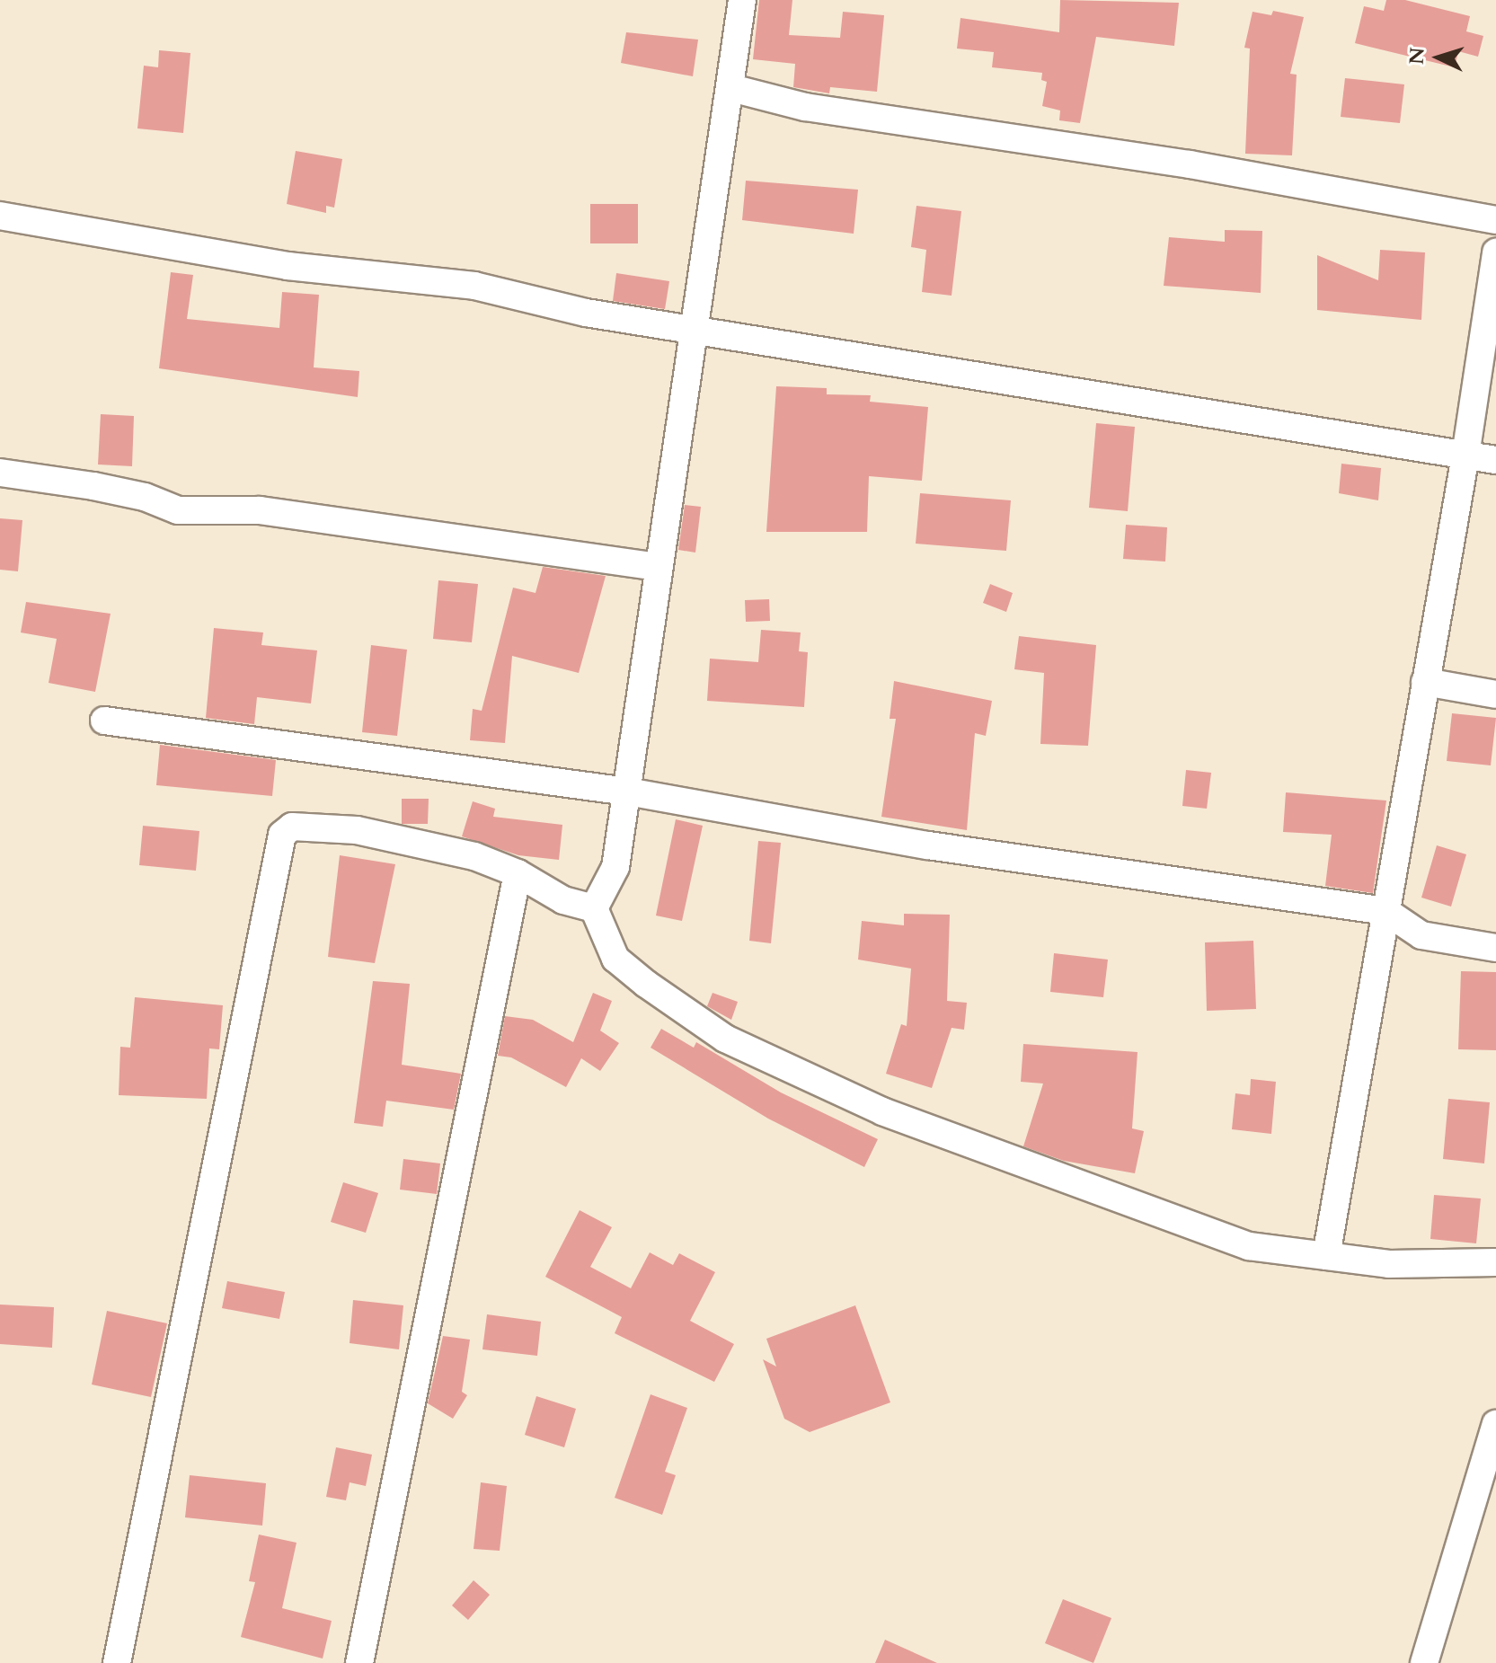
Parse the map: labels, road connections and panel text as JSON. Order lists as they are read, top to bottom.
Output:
{
  "north": "left"
}
